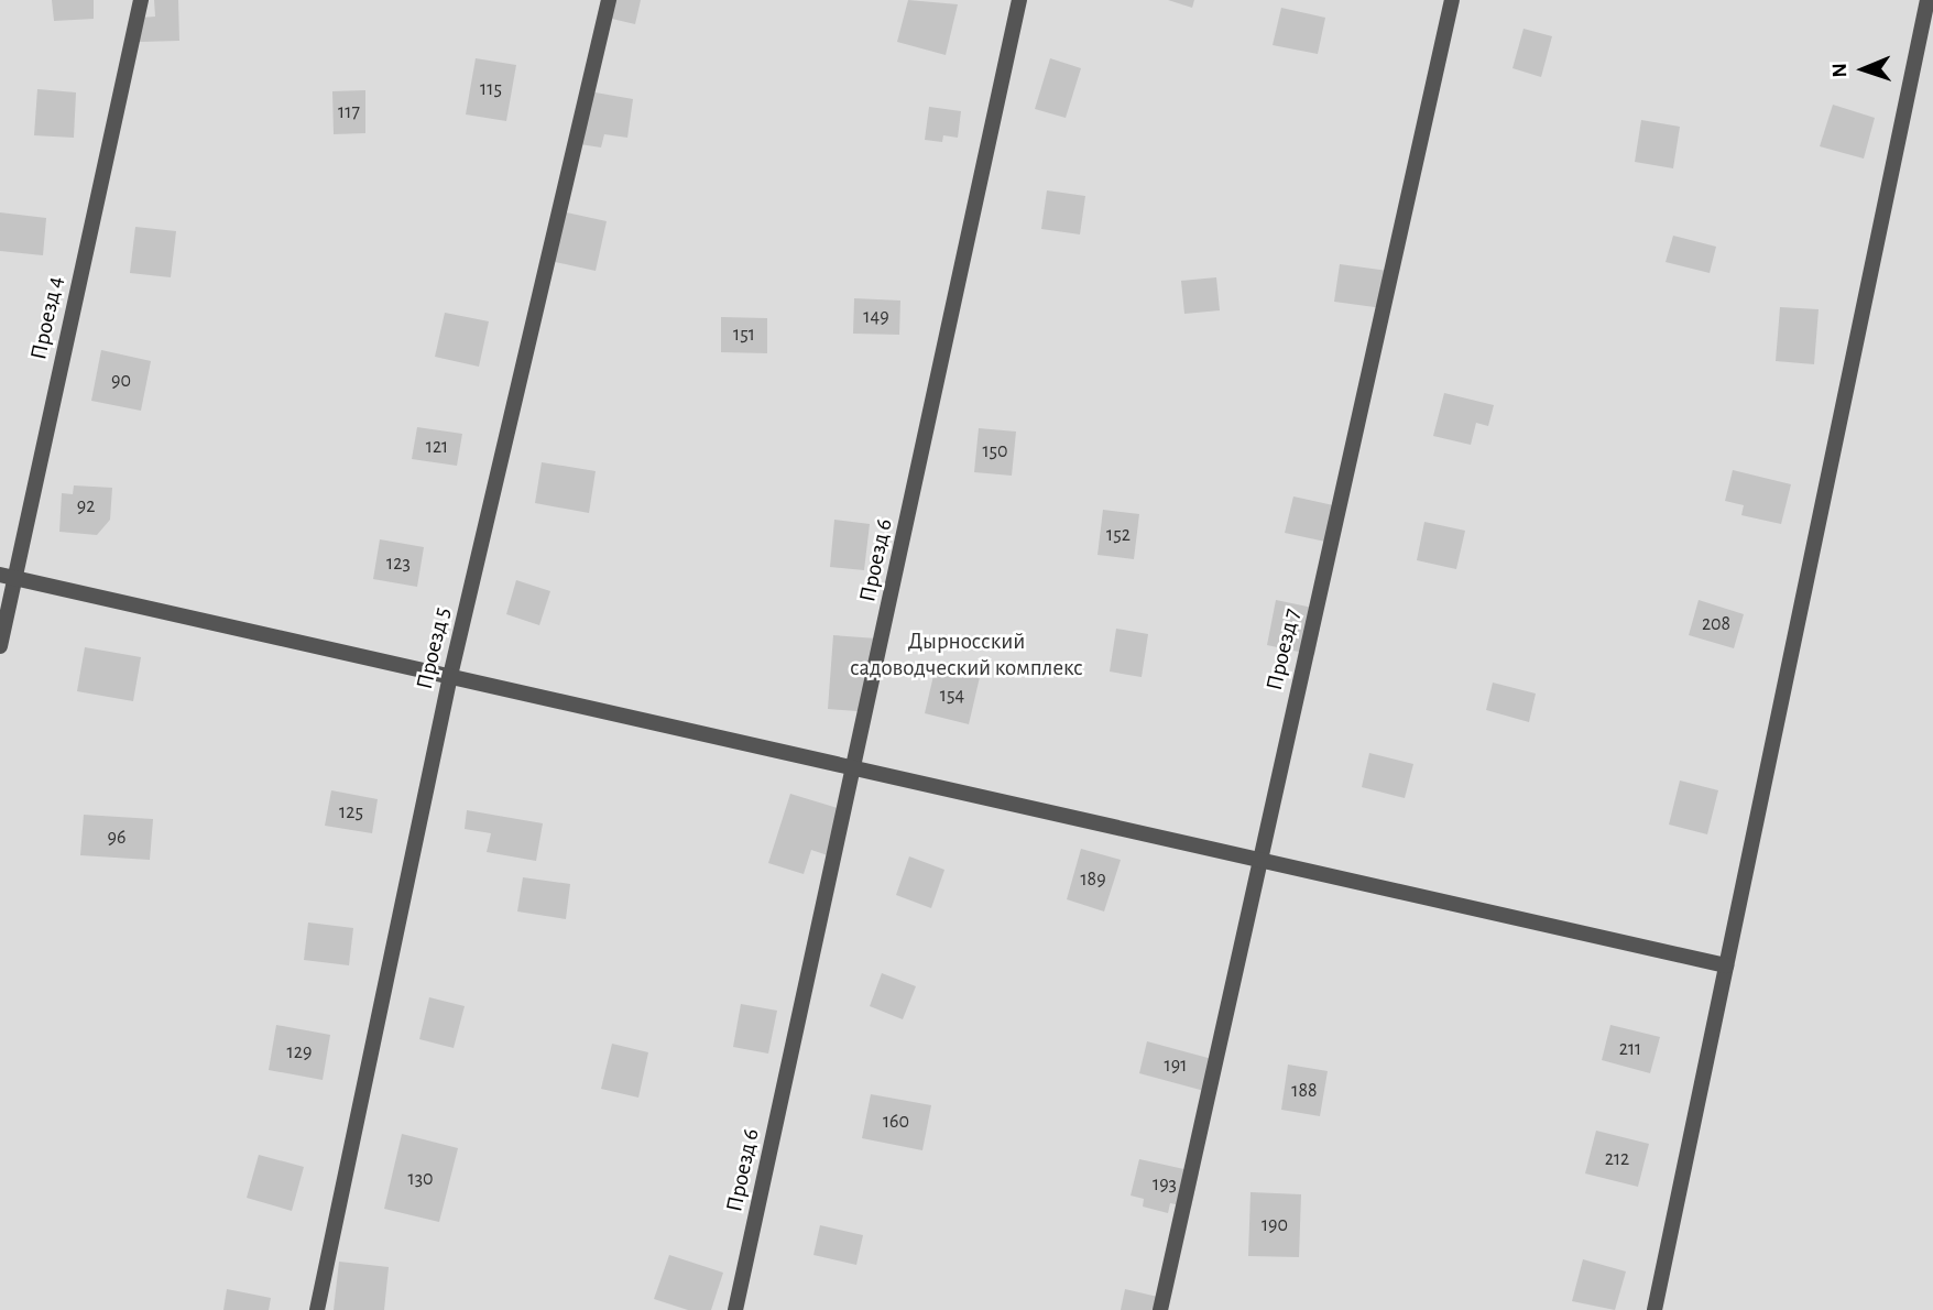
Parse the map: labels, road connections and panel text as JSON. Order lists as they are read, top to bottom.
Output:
{
  "streets": {
    "street": [
      "Проезд 4",
      "Проезд 6",
      "Проезд 5",
      "Проезд 7"
    ]
  },
  "parks": ["Дырносский садоводческий комплекс"],
  "house_numbers": [
    "115",
    "117",
    "149",
    "151",
    "90",
    "121",
    "150",
    "92",
    "152",
    "123",
    "208",
    "154",
    "125",
    "96",
    "189",
    "211",
    "129",
    "191",
    "188",
    "160",
    "212",
    "130",
    "193",
    "190"
  ],
  "north": "left"
}
